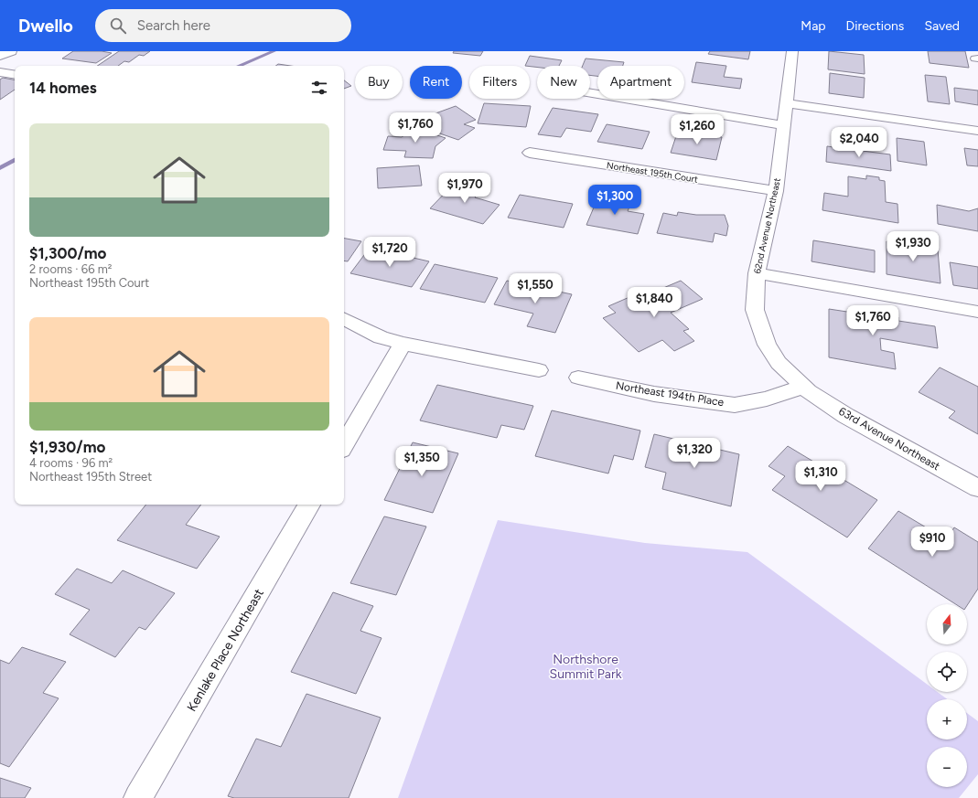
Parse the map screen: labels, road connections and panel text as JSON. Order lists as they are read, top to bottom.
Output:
{
  "streets": {
    "street": [
      "Northeast 195th Court",
      "62nd Avenue Northeast",
      "Northeast 194th Place",
      "63rd Avenue Northeast",
      "Kenlake Place Northeast"
    ]
  },
  "crossings": [
    ["Northeast 195th Court", "62nd Avenue Northeast"],
    ["62nd Avenue Northeast", "Northeast 194th Place"],
    ["62nd Avenue Northeast", "63rd Avenue Northeast"],
    ["Northeast 194th Place", "63rd Avenue Northeast"]
  ],
  "parks": ["Northshore Summit Park"],
  "north": "top",
  "page": {
    "header": "Dwello",
    "search": "Search here",
    "nav": ["Map", "Directions", "Saved"],
    "chip": [
      "Buy",
      "Rent",
      "Filters",
      "New",
      "Apartment"
    ],
    "heading": "14 homes",
    "list": [
      {
        "name": "$1,300/mo",
        "note": "2 rooms · 66 m² · Northeast 195th Court"
      },
      {
        "name": "$1,930/mo",
        "note": "4 rooms · 96 m² · Northeast 195th Street"
      }
    ],
    "price": [
      "$1,760",
      "$1,260",
      "$2,040",
      "$1,970",
      "$1,300",
      "$1,930",
      "$1,720",
      "$1,550",
      "$1,840",
      "$1,760",
      "$1,320",
      "$1,350",
      "$1,310",
      "$910"
    ],
    "map_buttons": ["+", "−"]
  }
}
